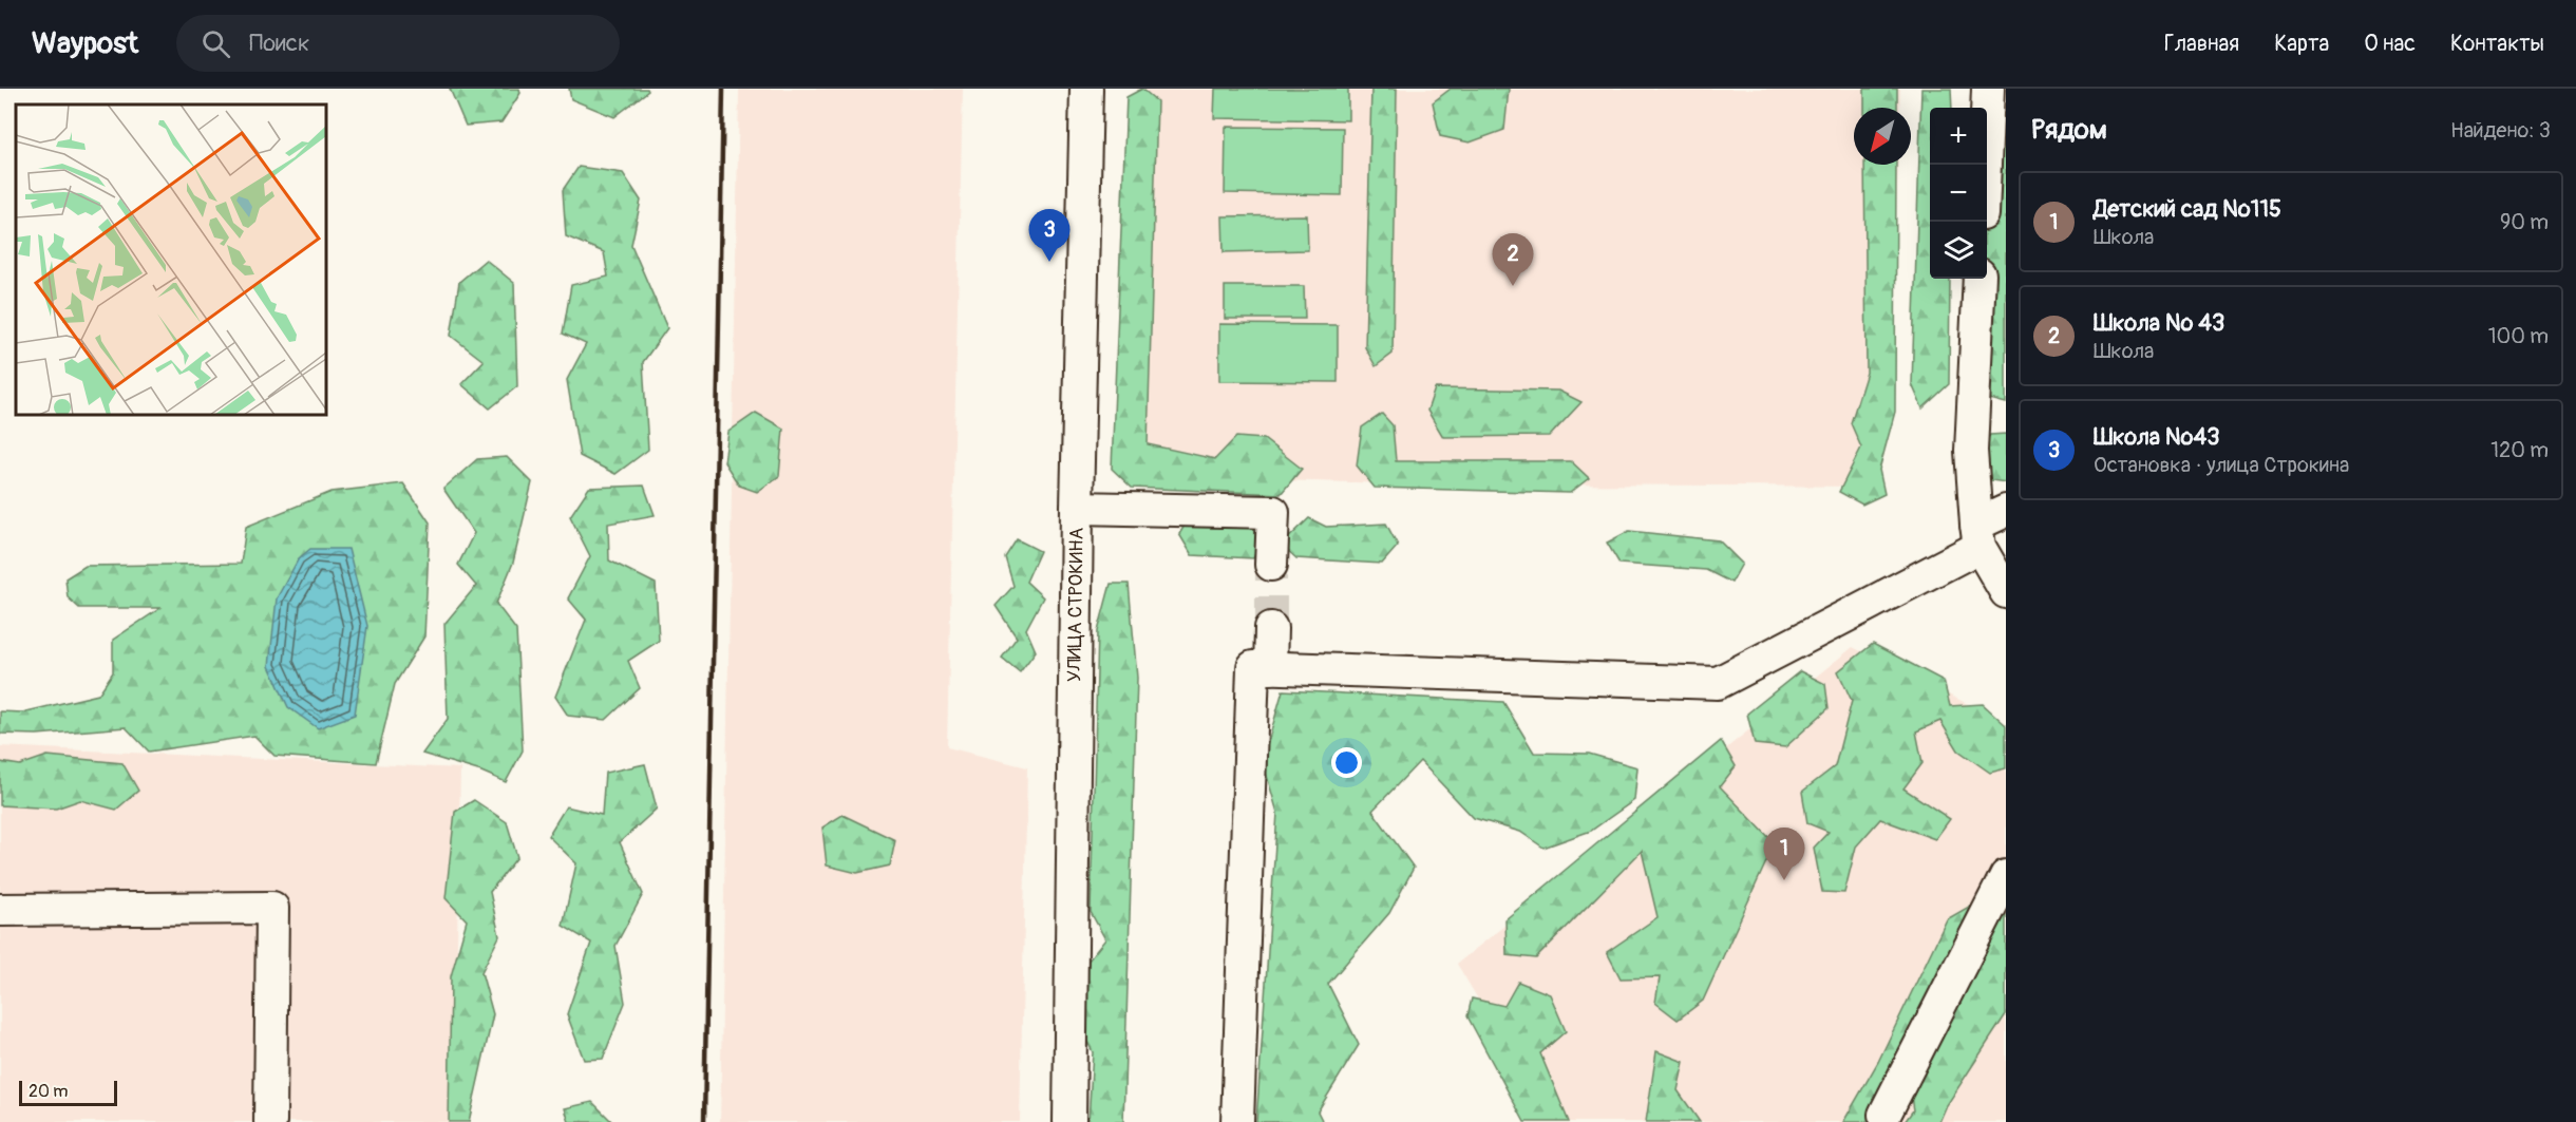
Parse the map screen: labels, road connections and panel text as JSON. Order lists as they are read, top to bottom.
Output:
{
  "streets": {
    "street": ["УЛИЦА СТРОКИНА"]
  },
  "scale_bar": "20 m",
  "north": "bottom left",
  "page": {
    "header": "Waypost",
    "search": "Поиск",
    "nav": [
      "Главная",
      "Карта",
      "О нас",
      "Контакты"
    ],
    "heading": ["Рядом", "Найдено: 3"],
    "map_buttons": ["+", "−"],
    "list": [
      {
        "mark": "1",
        "name": "Детский сад №115",
        "note": "Школа",
        "value": "90 m"
      },
      {
        "mark": "2",
        "name": "Школа № 43",
        "note": "Школа",
        "value": "100 m"
      },
      {
        "mark": "3",
        "name": "Школа №43",
        "note": "Остановка · улица Строкина",
        "value": "120 m"
      }
    ],
    "pins": ["3", "2", "1"],
    "scale": "20 m"
  }
}
